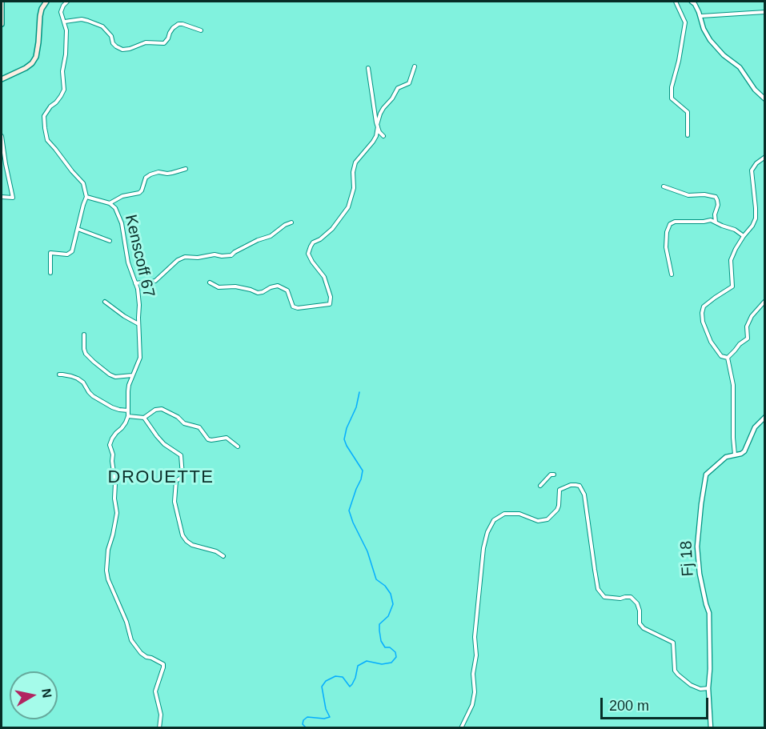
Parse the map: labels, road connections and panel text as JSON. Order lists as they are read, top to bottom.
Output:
{
  "streets": {
    "street": ["Kenscoff 67", "Fj 18"]
  },
  "districts": ["DROUETTE"],
  "scale_bar": "200 m",
  "north": "right"
}
